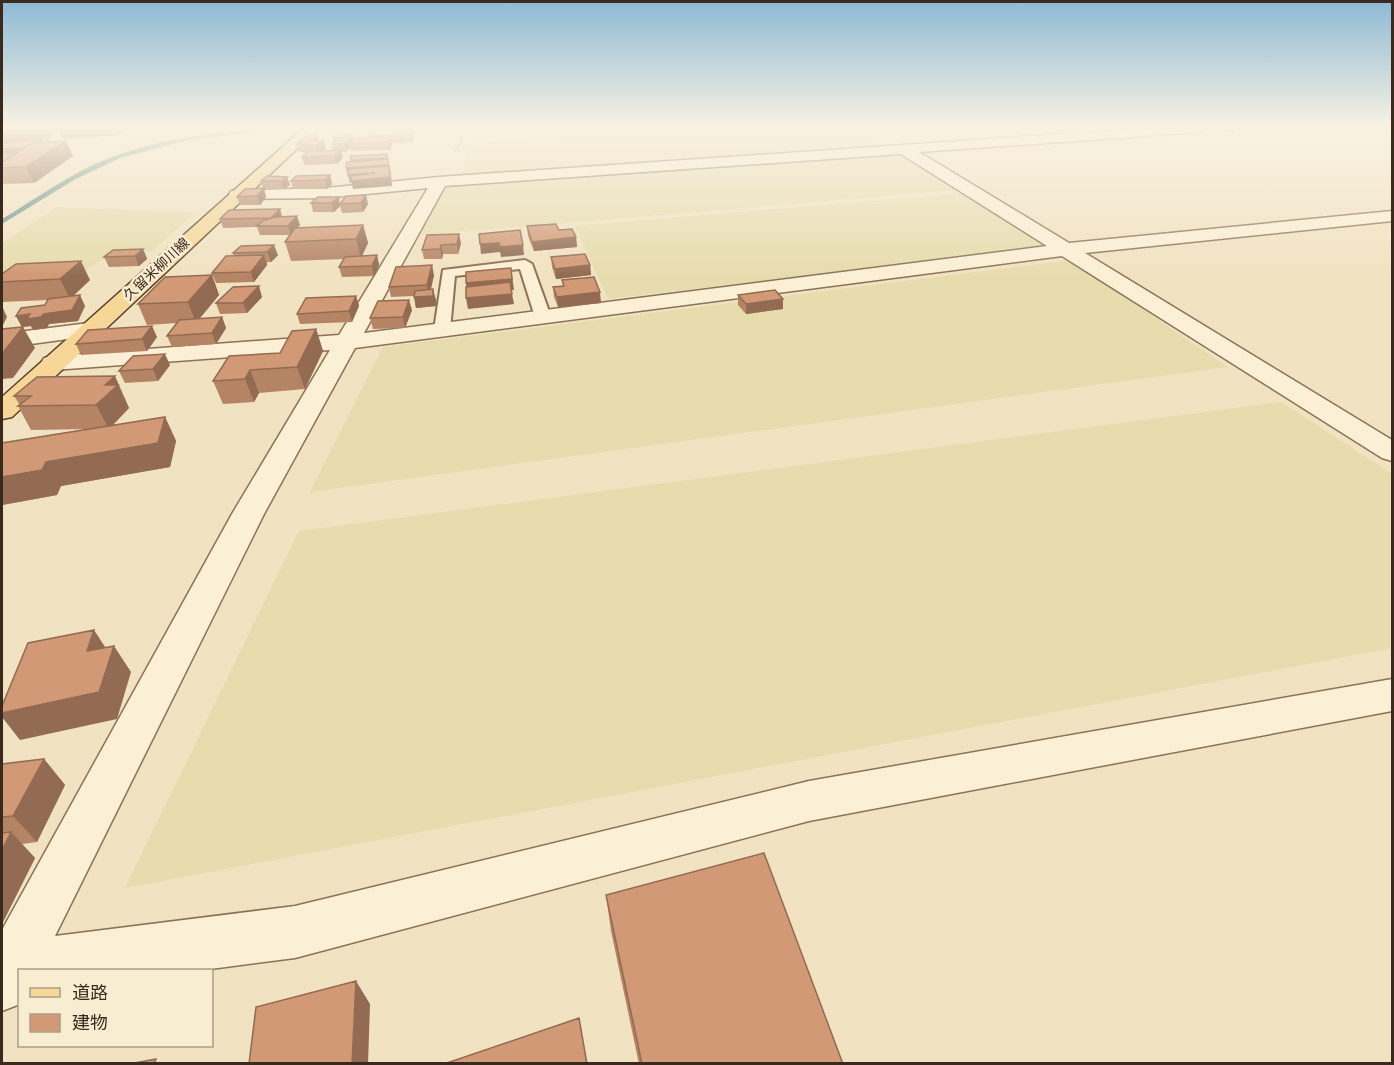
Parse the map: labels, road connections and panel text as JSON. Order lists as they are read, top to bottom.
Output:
{
  "streets": {
    "main road": ["久留米柳川線"]
  },
  "legend": ["道路", "建物"]
}
